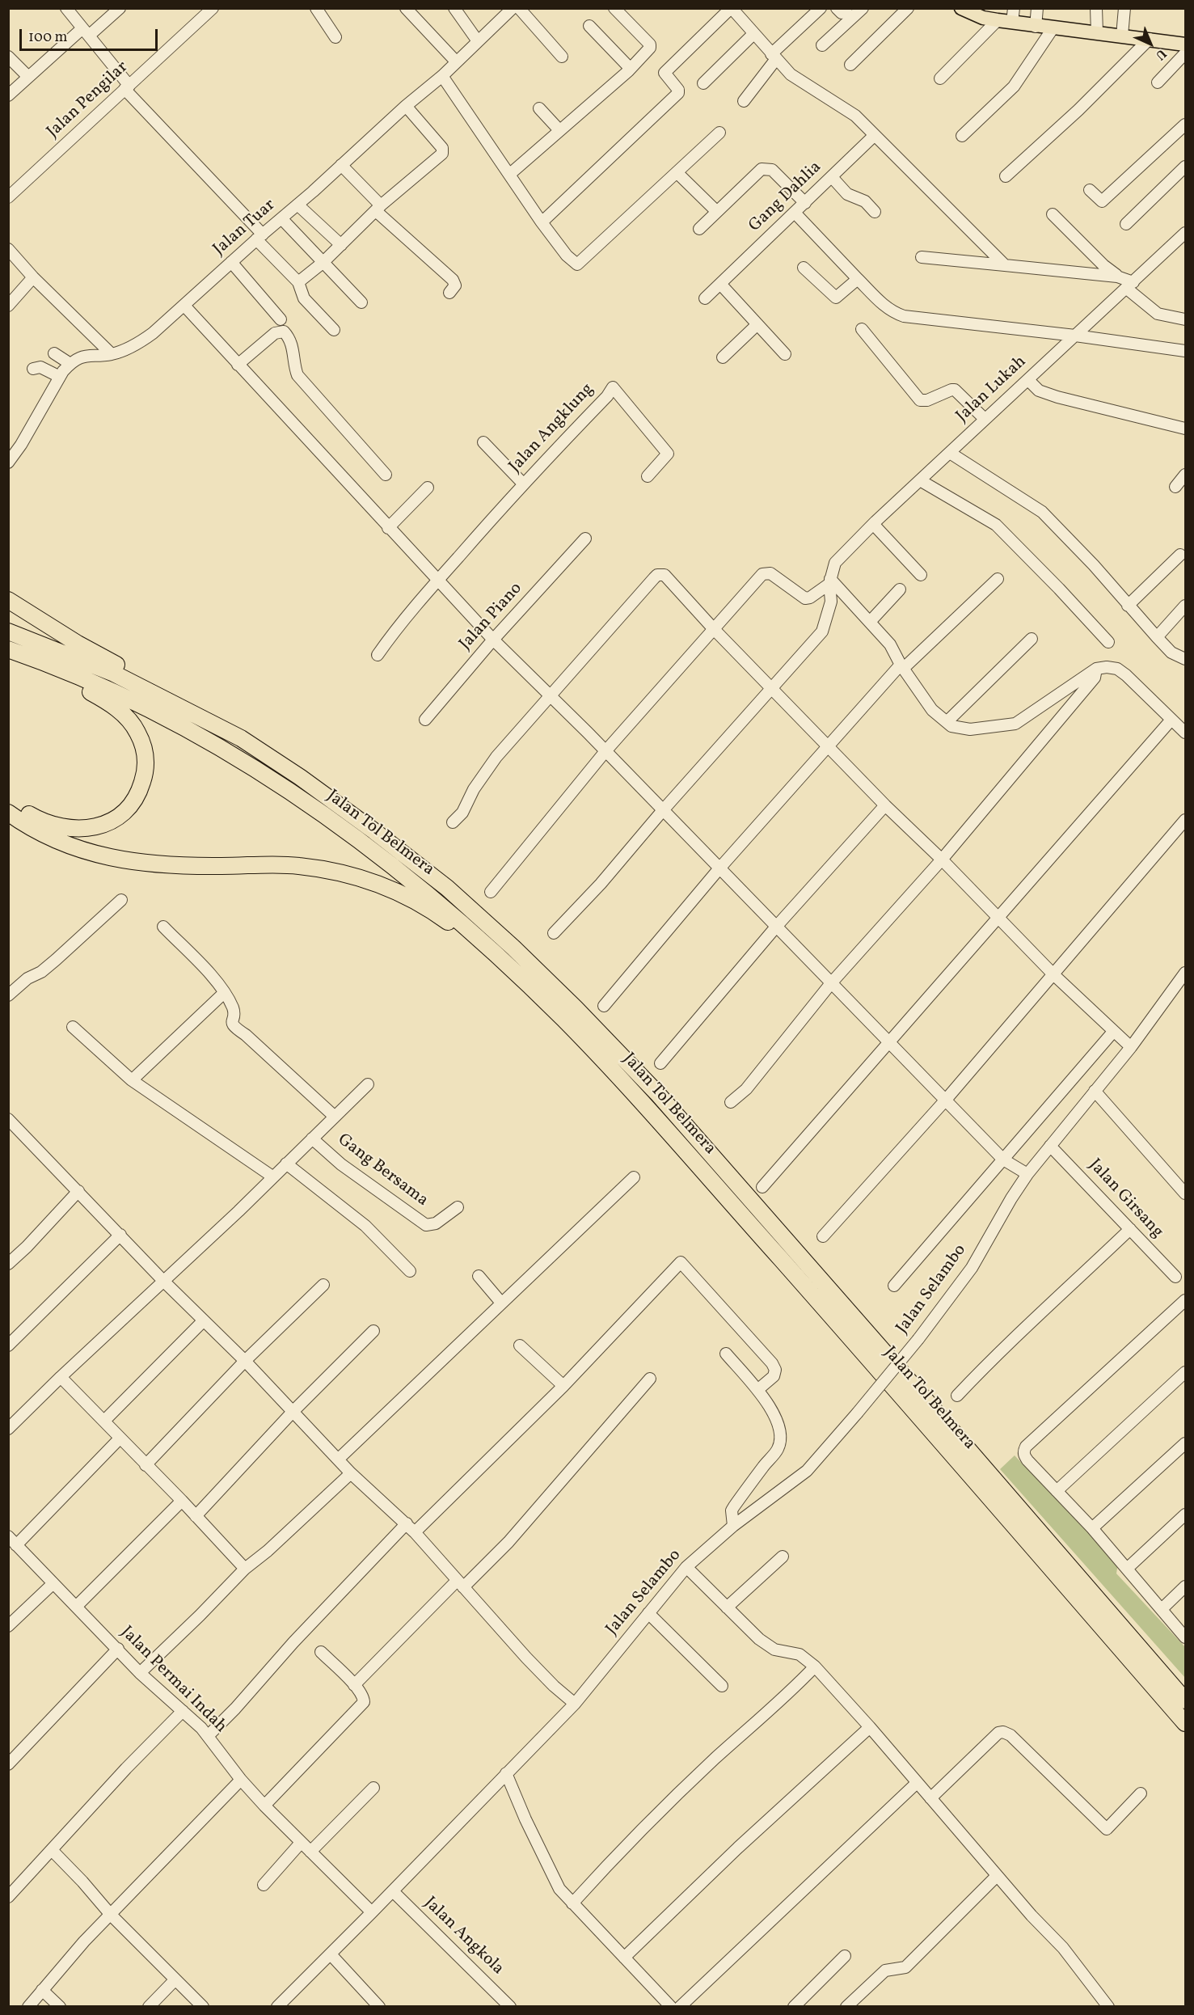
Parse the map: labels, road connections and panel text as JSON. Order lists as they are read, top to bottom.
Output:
{
  "streets": {
    "highway": ["Jalan Tol Belmera"],
    "street": [
      "Jalan Pengilar",
      "Gang Dahlia",
      "Jalan Tuar",
      "Jalan Lukah",
      "Jalan Angklung",
      "Jalan Piano",
      "Gang Bersama",
      "Jalan Girsang",
      "Jalan Selambo",
      "Jalan Permai Indah",
      "Jalan Angkola"
    ]
  },
  "crossings": [
    ["Jalan Girsang", "Jalan Selambo"],
    ["Jalan Selambo", "Jalan Permai Indah"],
    ["Jalan Selambo", "Jalan Angkola"]
  ],
  "scale_bar": "100 m",
  "north": "bottom right"
}
